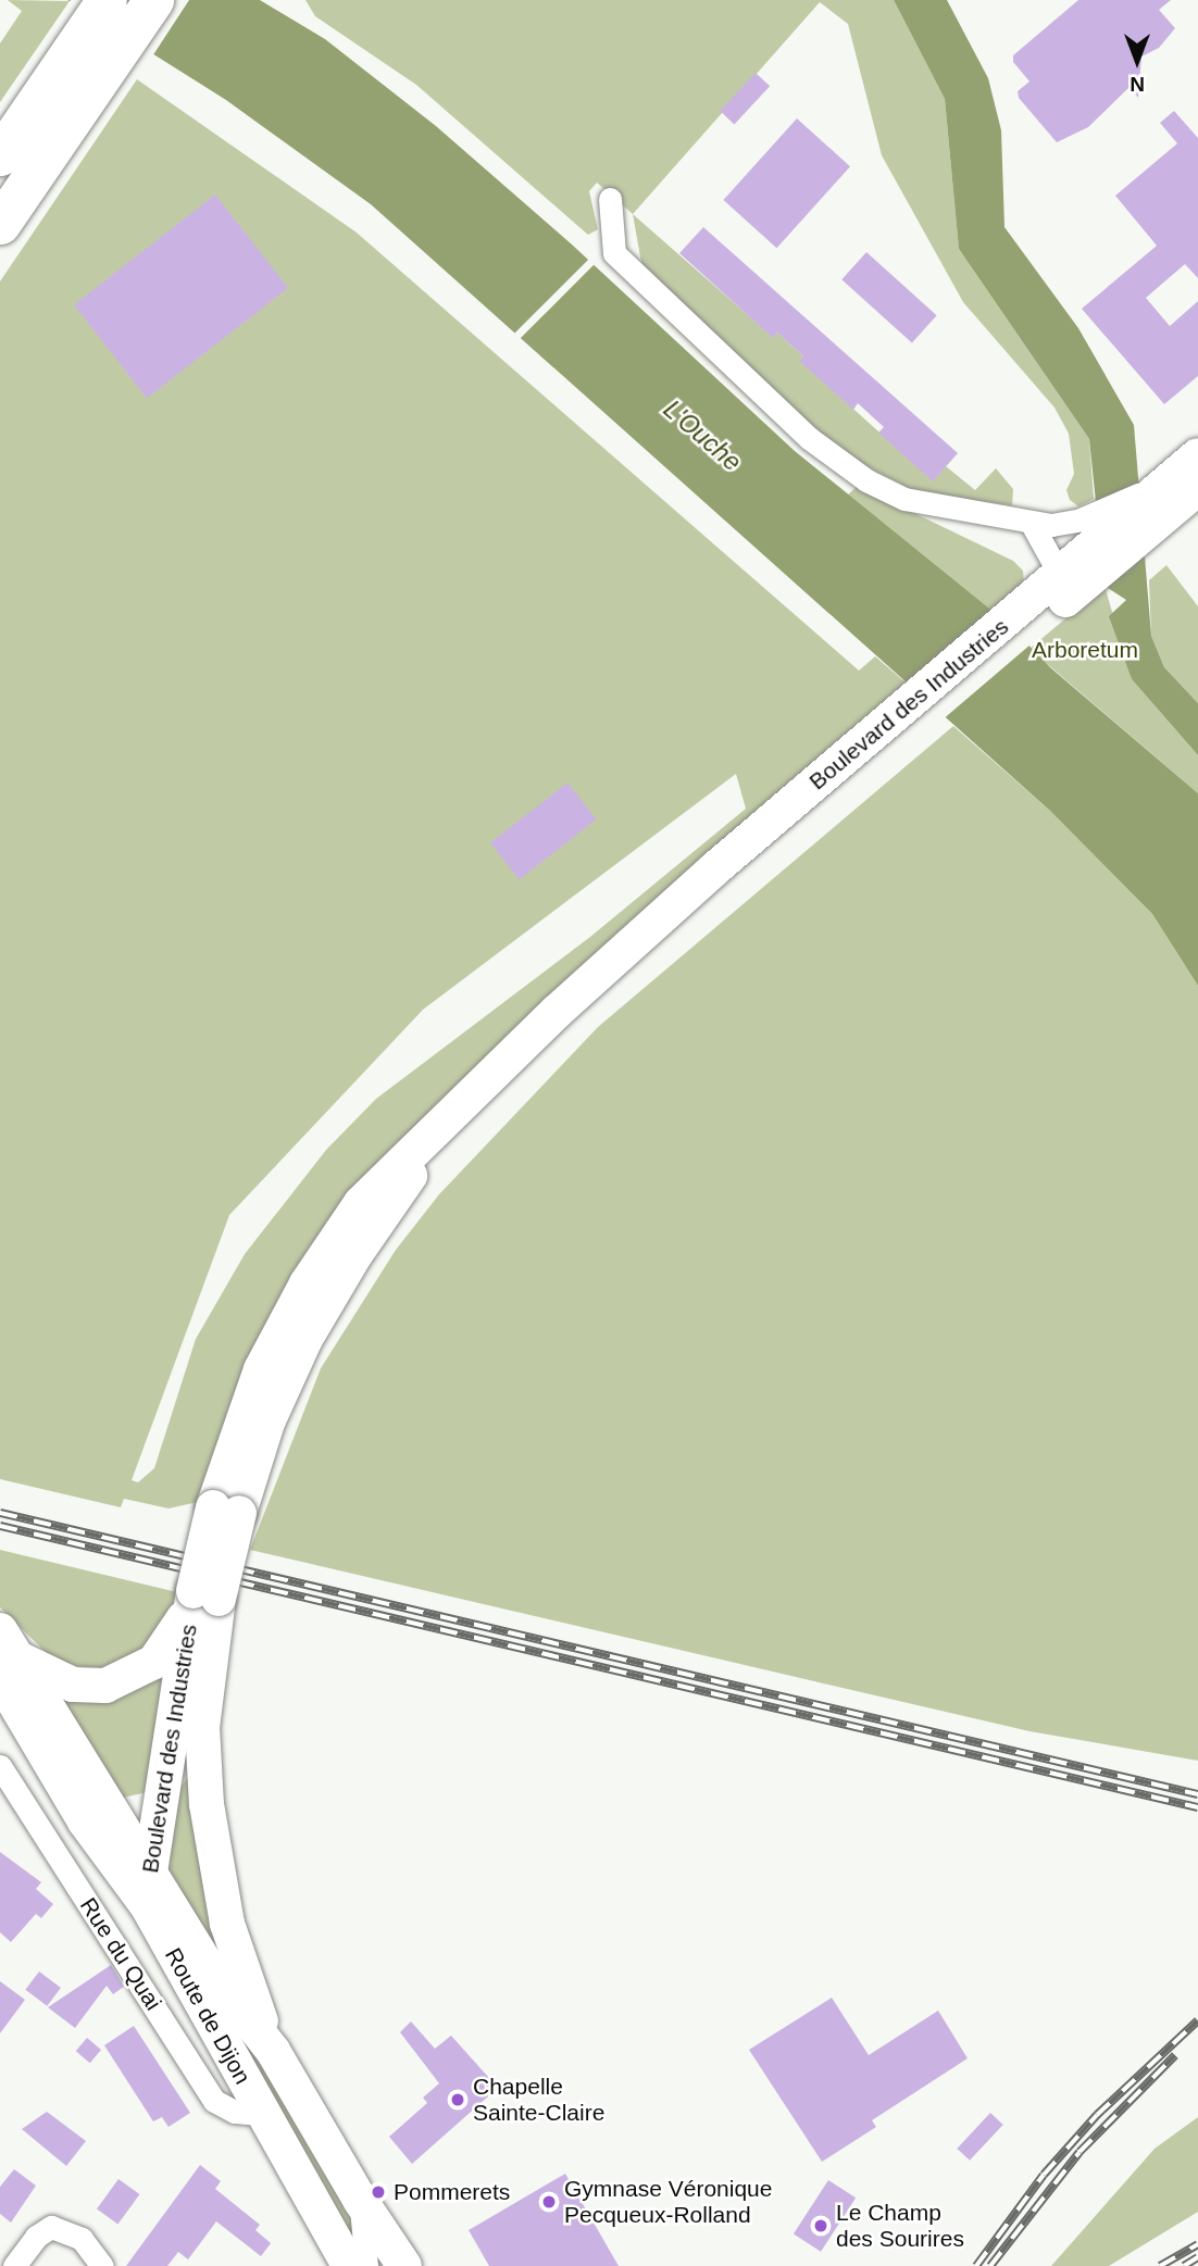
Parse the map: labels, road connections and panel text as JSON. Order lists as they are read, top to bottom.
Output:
{
  "streets": {
    "main road": ["Boulevard des Industries", "Route de Dijon"],
    "street": ["Rue du Quai"]
  },
  "crossings": [
    ["Boulevard des Industries", "Route de Dijon"],
    ["Rue du Quai", "Route de Dijon"]
  ],
  "water": ["L'Ouche"],
  "parks": ["Arboretum"],
  "places": [
    "Chapelle Sainte-Claire",
    "Pommerets",
    "Gymnase Véronique Pecqueux-Rolland",
    "Le Champ des Sourires"
  ],
  "north": "bottom"
}
